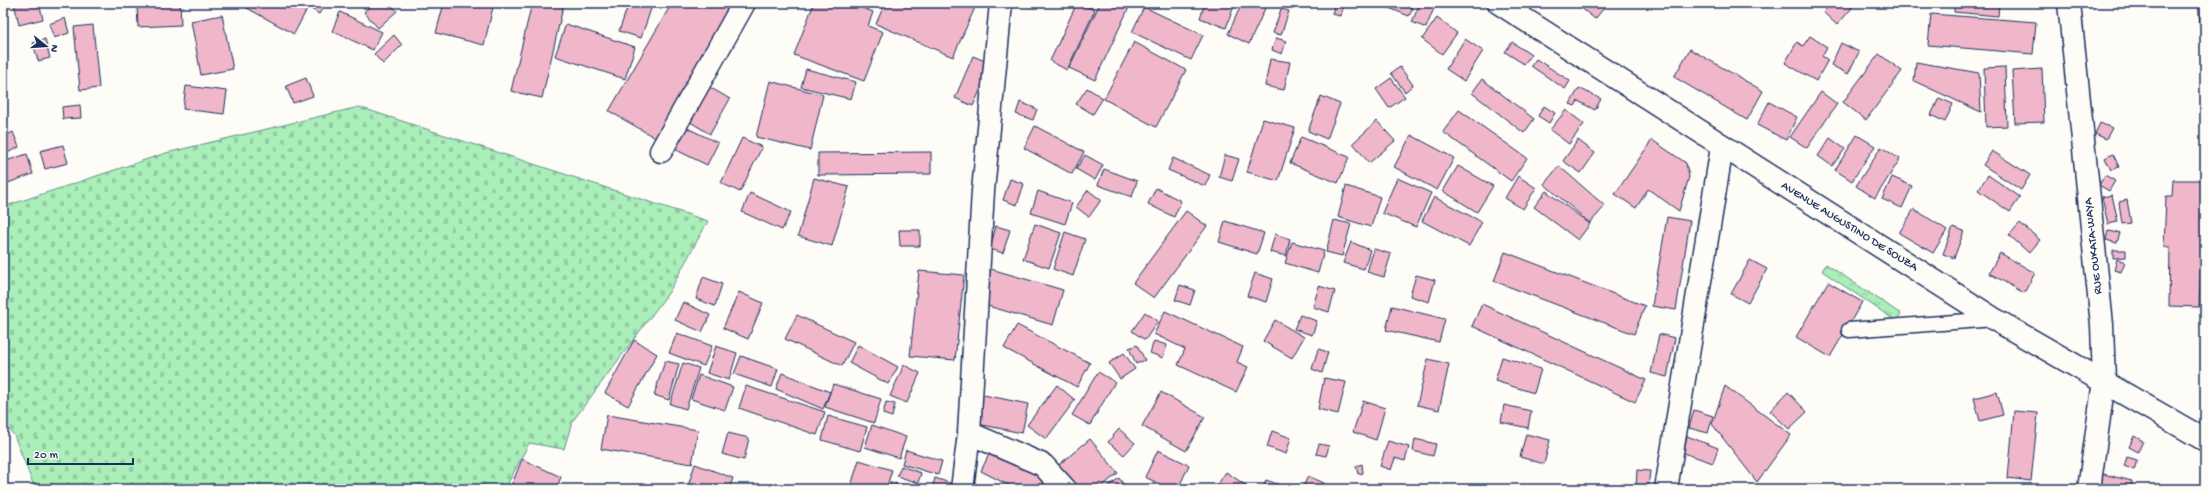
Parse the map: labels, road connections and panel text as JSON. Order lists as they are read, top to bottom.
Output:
{
  "streets": {
    "street": ["AVENUE AUGUSTINO DE SOUZA", "RUE OUKATA-WAYA"]
  },
  "crossings": [
    ["AVENUE AUGUSTINO DE SOUZA", "RUE OUKATA-WAYA"]
  ],
  "scale_bar": "20 m",
  "north": "right"
}
